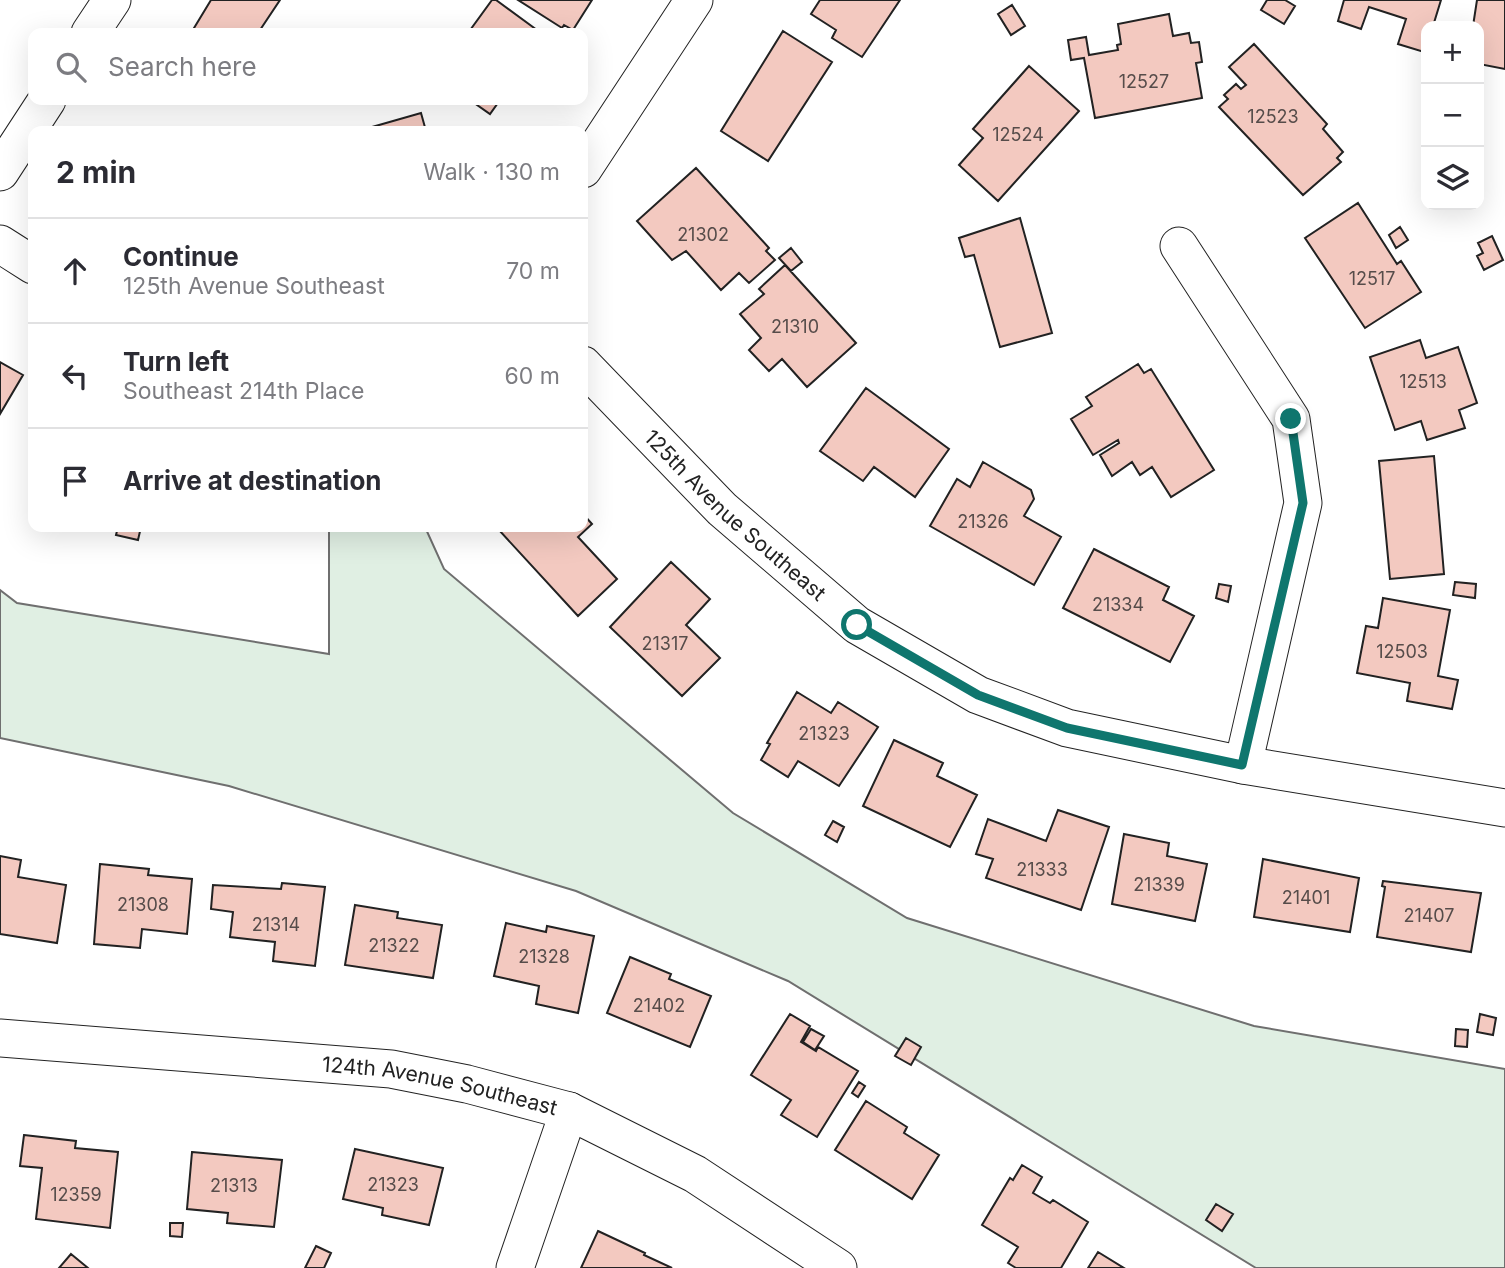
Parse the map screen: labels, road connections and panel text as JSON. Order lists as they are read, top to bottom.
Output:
{
  "streets": {
    "street": ["125th Avenue Southeast", "124th Avenue Southeast"]
  },
  "house_numbers": [
    "12527",
    "12523",
    "12524",
    "21302",
    "12517",
    "21310",
    "12513",
    "21326",
    "21334",
    "21317",
    "12503",
    "21323",
    "21333",
    "21339",
    "21401",
    "21308",
    "21407",
    "21314",
    "21322",
    "21328",
    "21402",
    "21323",
    "21313",
    "12359"
  ],
  "page": {
    "map_buttons": ["+", "−"],
    "search": "Search here",
    "heading": ["2 min", "Walk · 130 m"],
    "list": [
      ["Continue", "125th Avenue Southeast", "70 m"],
      ["Turn left", "Southeast 214th Place", "60 m"],
      "Arrive at destination"
    ]
  }
}
